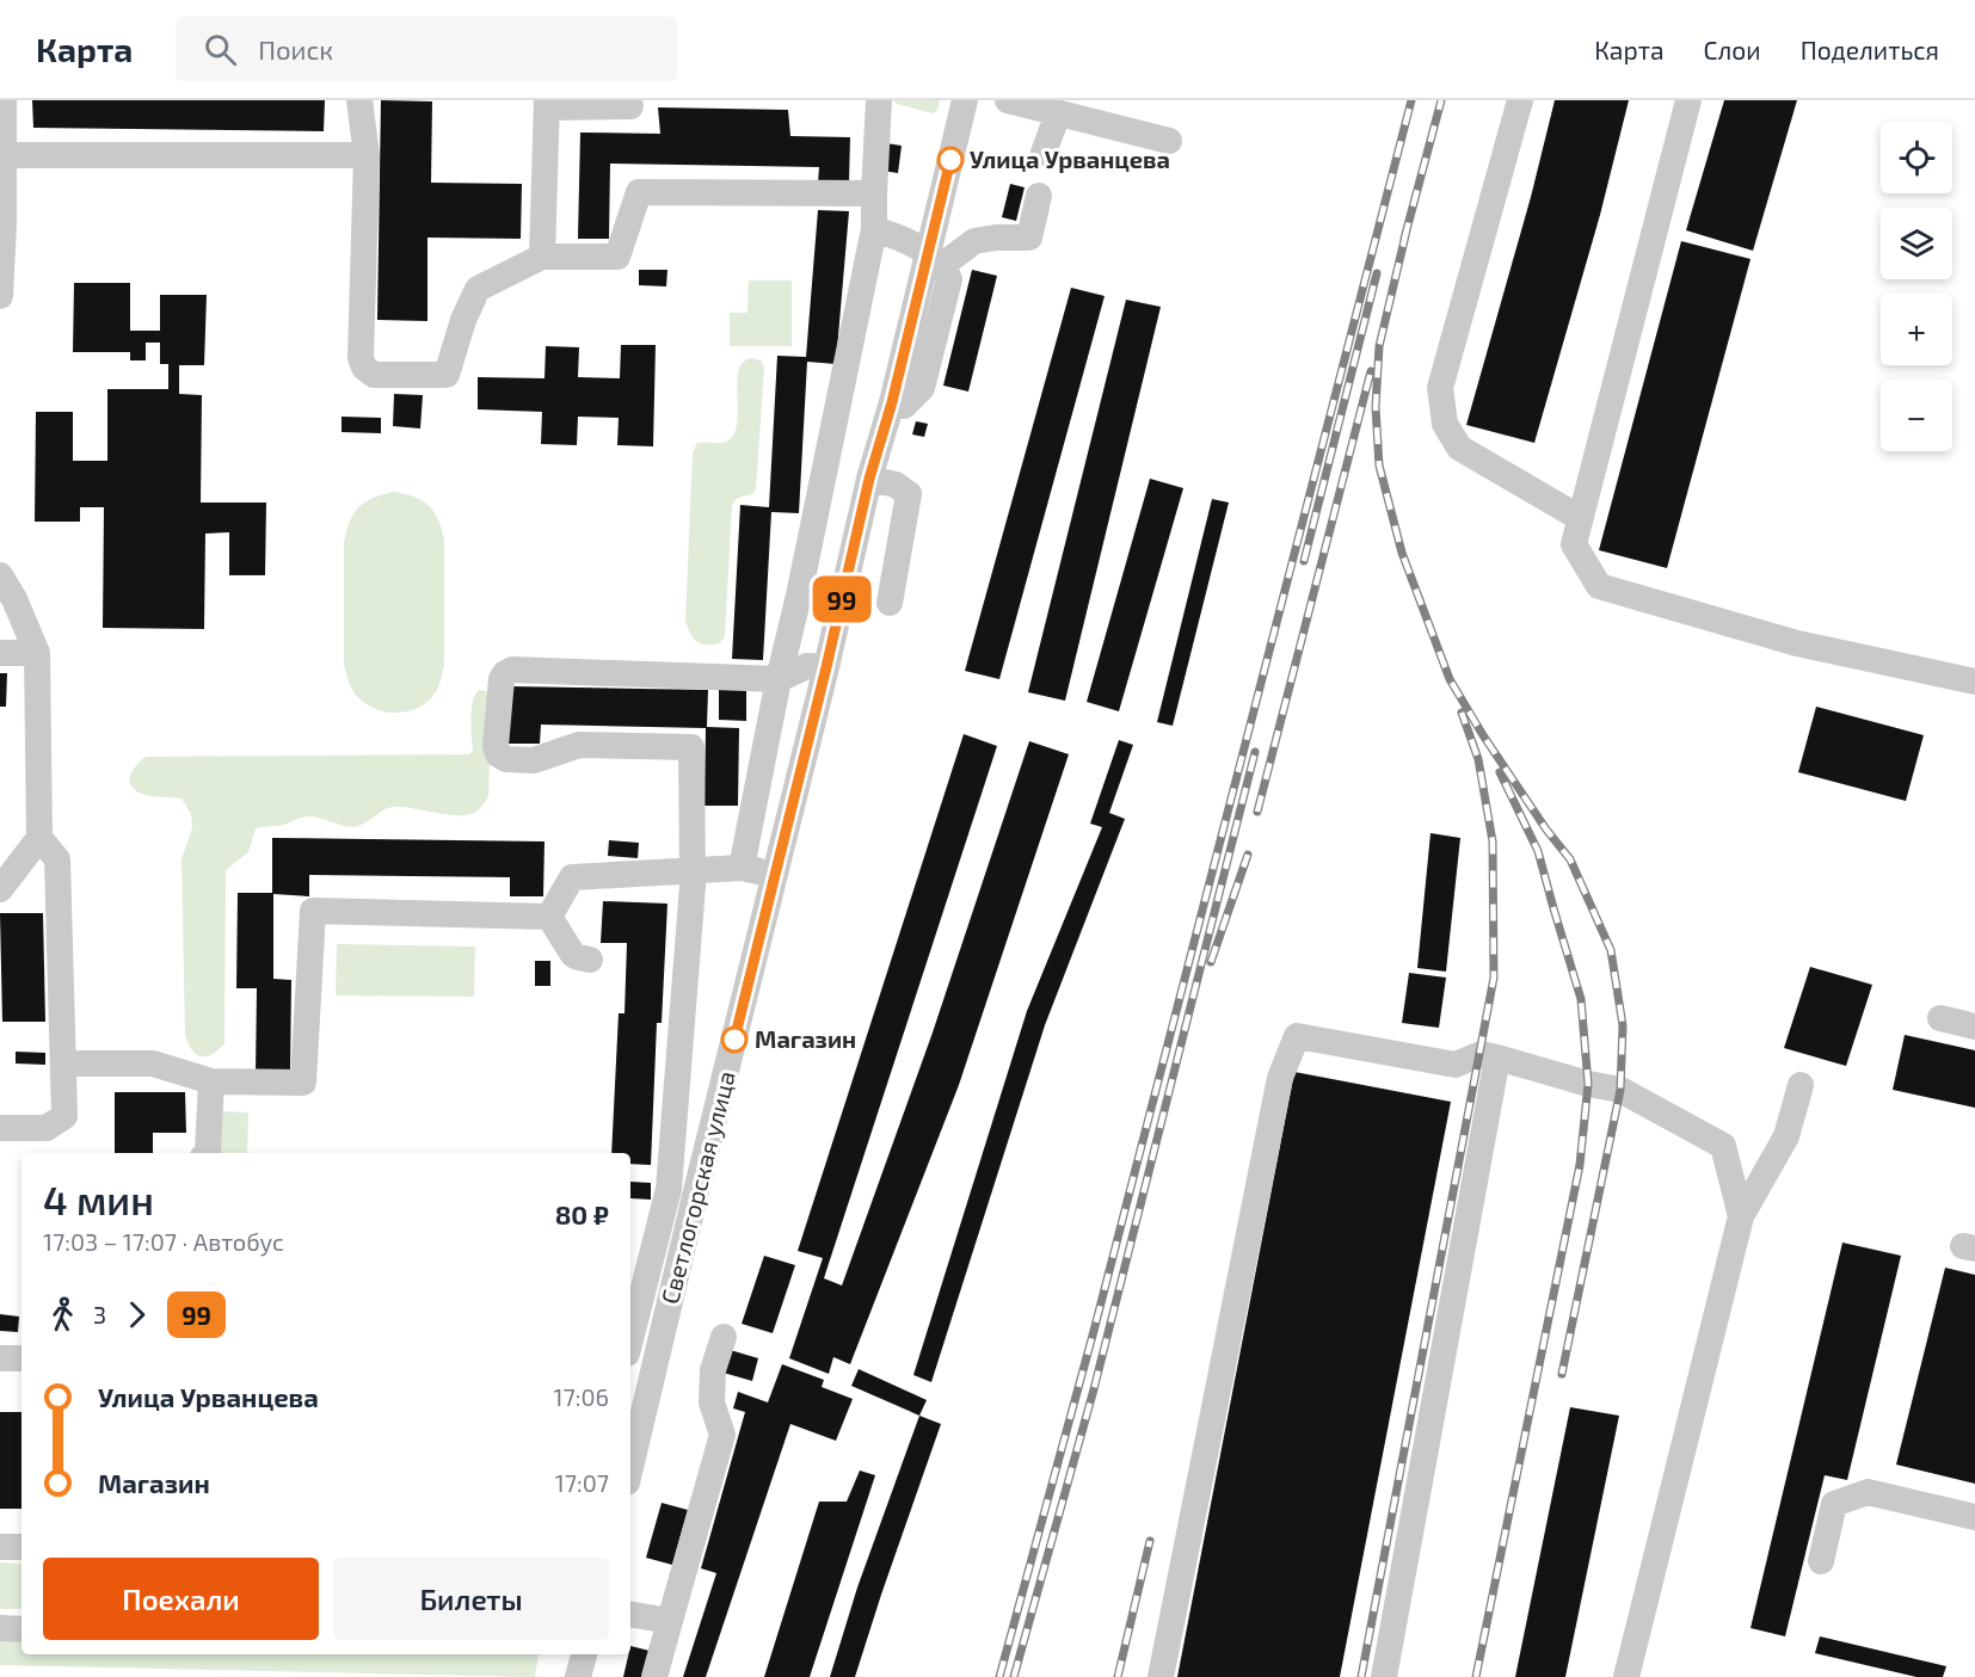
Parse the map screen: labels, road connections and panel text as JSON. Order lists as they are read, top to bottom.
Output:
{
  "streets": {
    "street": ["Светлогорская улица"]
  },
  "places": ["Улица Урванцева", "Магазин"],
  "lines": ["bus line 99"],
  "page": {
    "header": "Карта",
    "search": "Поиск",
    "nav": ["Карта", "Слои", "Поделиться"],
    "on_map": "99",
    "map_buttons": ["+", "−"],
    "heading": ["4 мин", "17:03 – 17:07 · Автобус", "80 ₽"],
    "legs": ["3", "99"],
    "list": [
      {
        "name": "Улица Урванцева",
        "value": "17:06"
      },
      {
        "name": "Магазин",
        "value": "17:07"
      }
    ],
    "buttons": ["Поехали", "Билеты"]
  }
}
